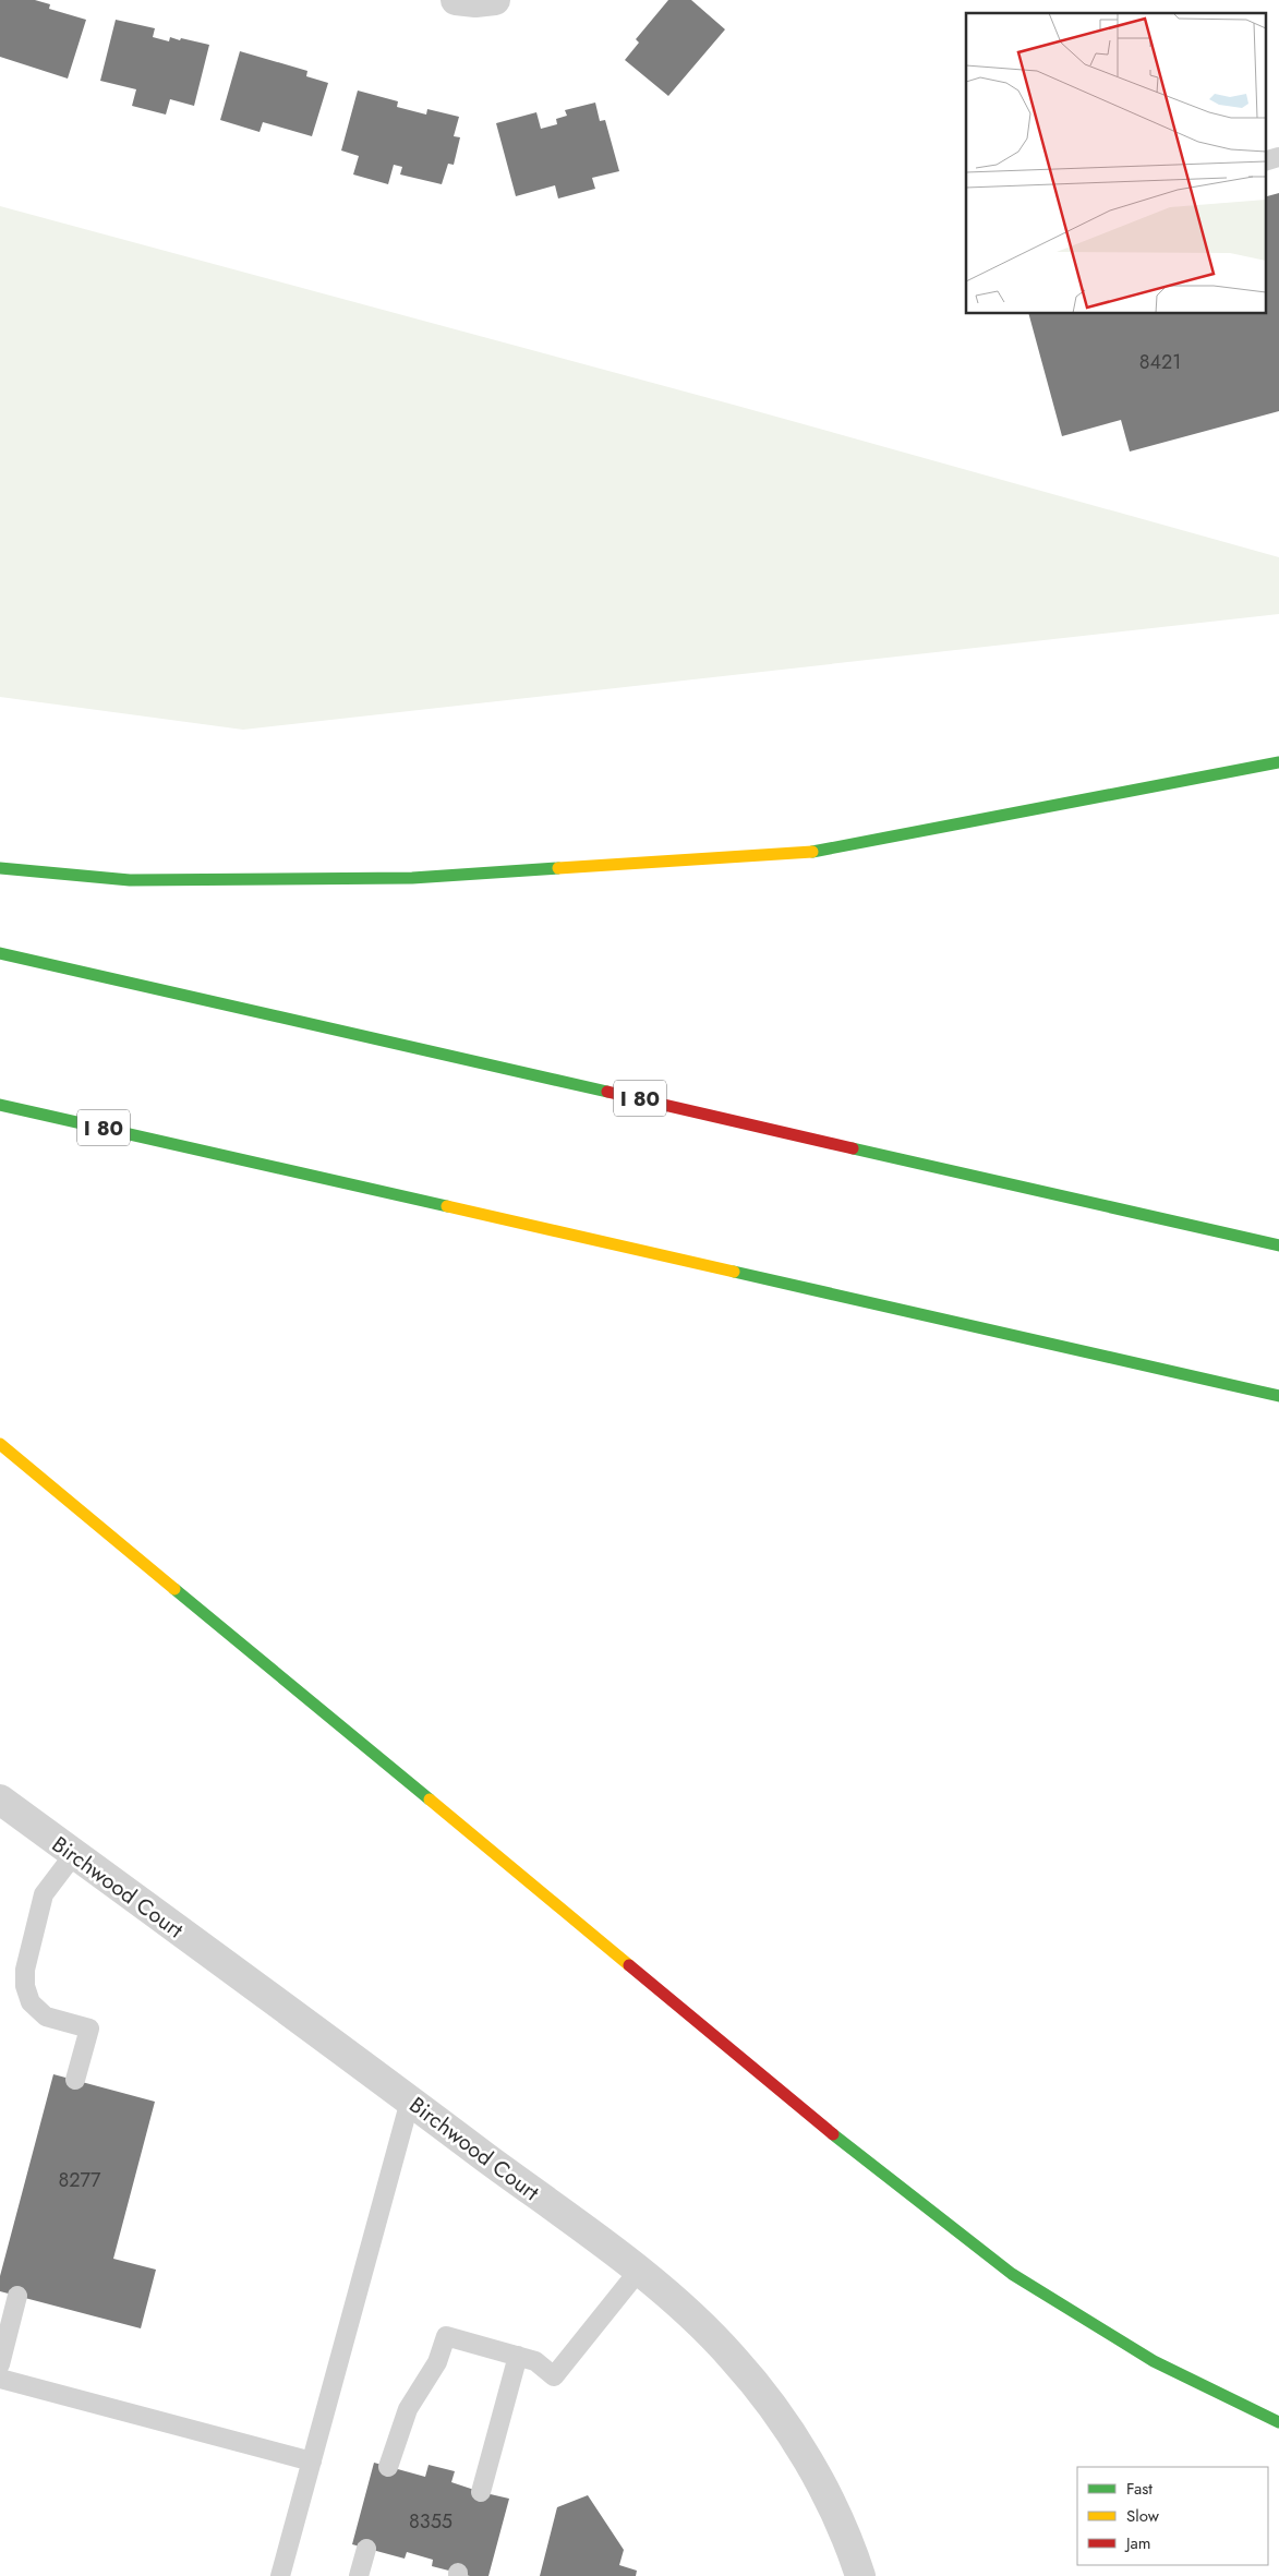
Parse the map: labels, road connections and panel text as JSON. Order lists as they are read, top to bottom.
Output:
{
  "streets": {
    "highway": ["I 80"],
    "street": ["Birchwood Court"]
  },
  "house_numbers": ["8421", "8277", "8355"],
  "legend": ["Fast", "Slow", "Jam"]
}
